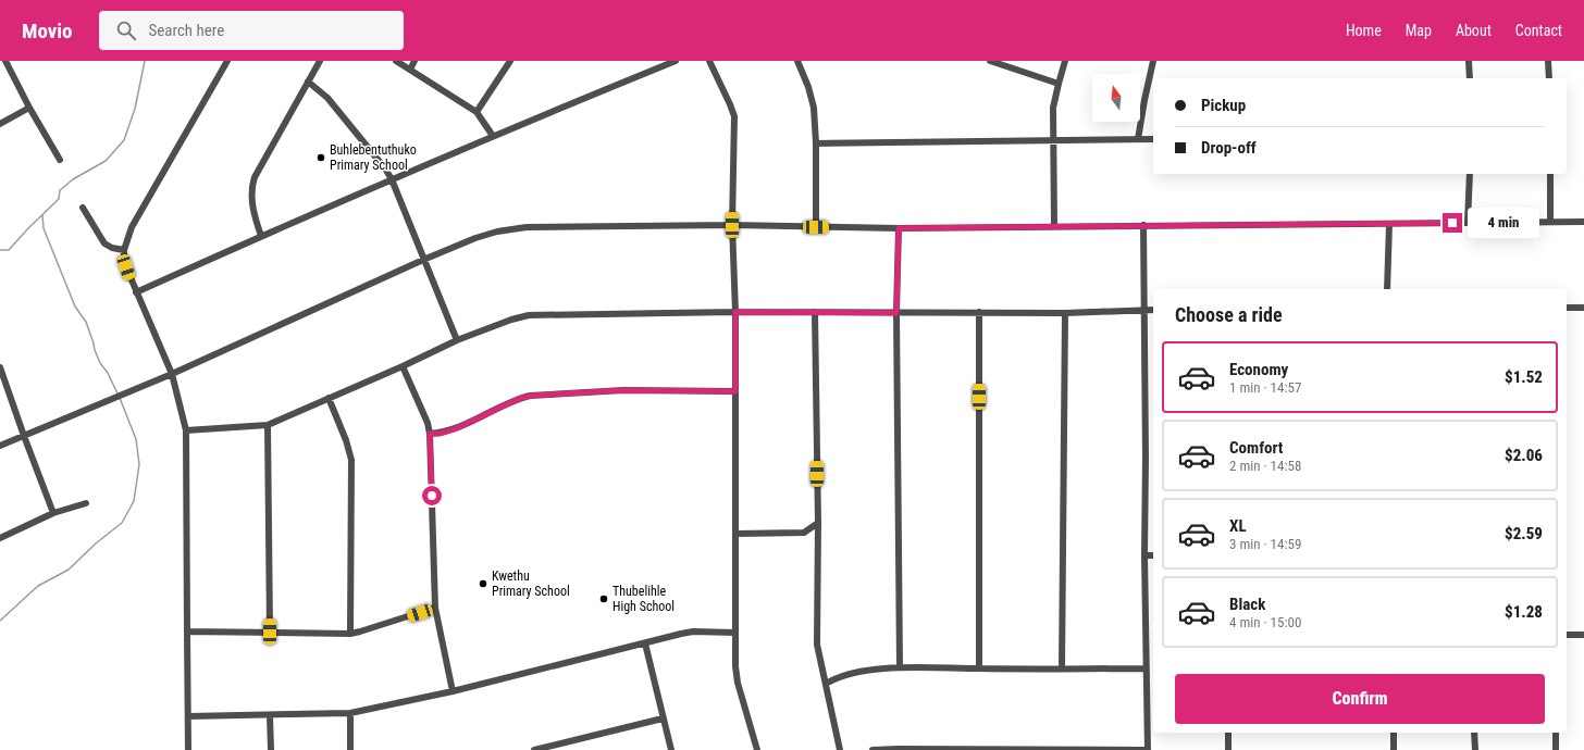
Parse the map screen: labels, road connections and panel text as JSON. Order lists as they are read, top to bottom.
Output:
{
  "places": ["Buhlebentuthuko Primary School", "Kwethu Primary School", "Thubelihle High School"],
  "north": "top",
  "page": {
    "header": "Movio",
    "search": "Search here",
    "nav": [
      "Home",
      "Map",
      "About",
      "Contact"
    ],
    "banner": ["Pickup", "Drop-off"],
    "bubble": "4 min",
    "heading": "Choose a ride",
    "list": [
      {
        "name": "Economy",
        "note": "1 min · 14:57",
        "value": "$1.52"
      },
      {
        "name": "Comfort",
        "note": "2 min · 14:58",
        "value": "$2.06"
      },
      {
        "name": "XL",
        "note": "3 min · 14:59",
        "value": "$2.59"
      },
      {
        "name": "Black",
        "note": "4 min · 15:00",
        "value": "$1.28"
      }
    ],
    "buttons": "Confirm"
  }
}
